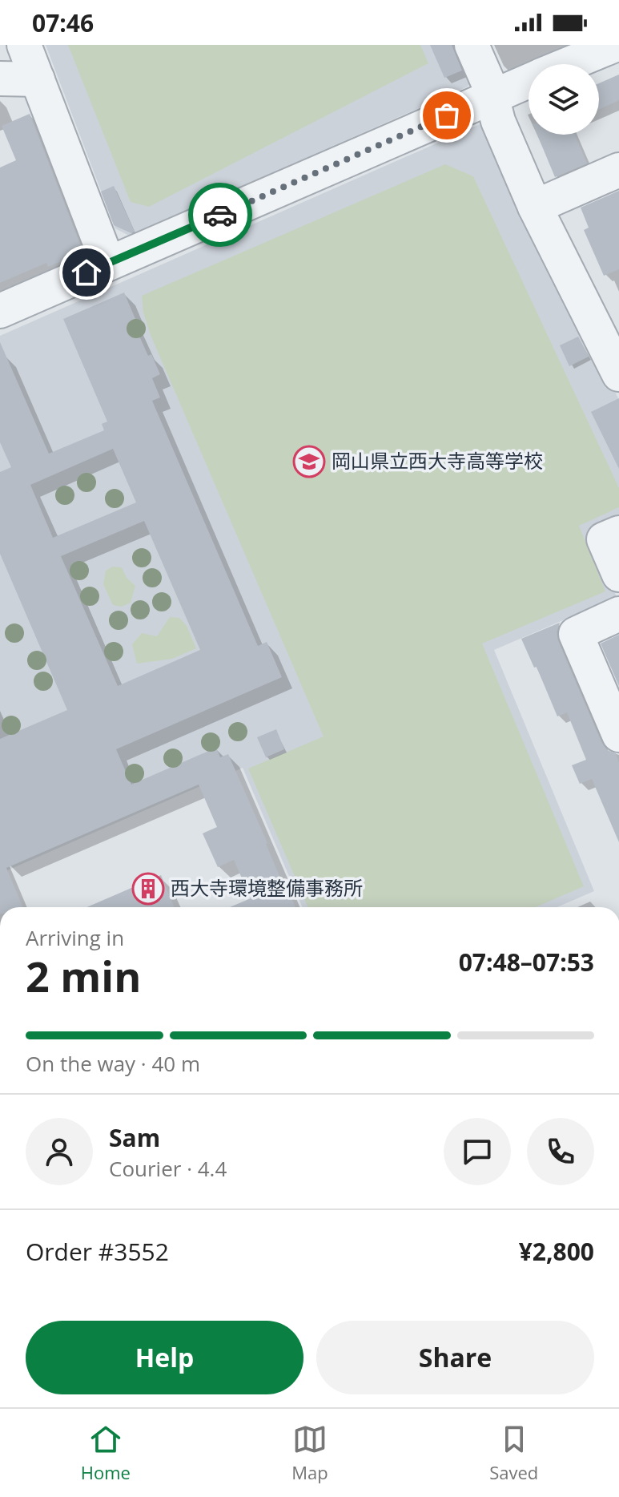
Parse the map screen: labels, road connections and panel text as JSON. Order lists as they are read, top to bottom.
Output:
{
  "places": {
    "school or university": ["岡山県立西大寺高等学校"],
    "building": ["西大寺環境整備事務所"]
  },
  "page": {
    "status": "07:46",
    "heading": ["2 min", "Arriving in", "07:48–07:53"],
    "panel": [
      "Sam",
      "Courier · 4.4",
      "Order #3552",
      "¥2,800"
    ],
    "bar": "On the way · 40 m",
    "buttons": ["Help", "Share"],
    "tabs": ["Home", "Map", "Saved"]
  }
}
